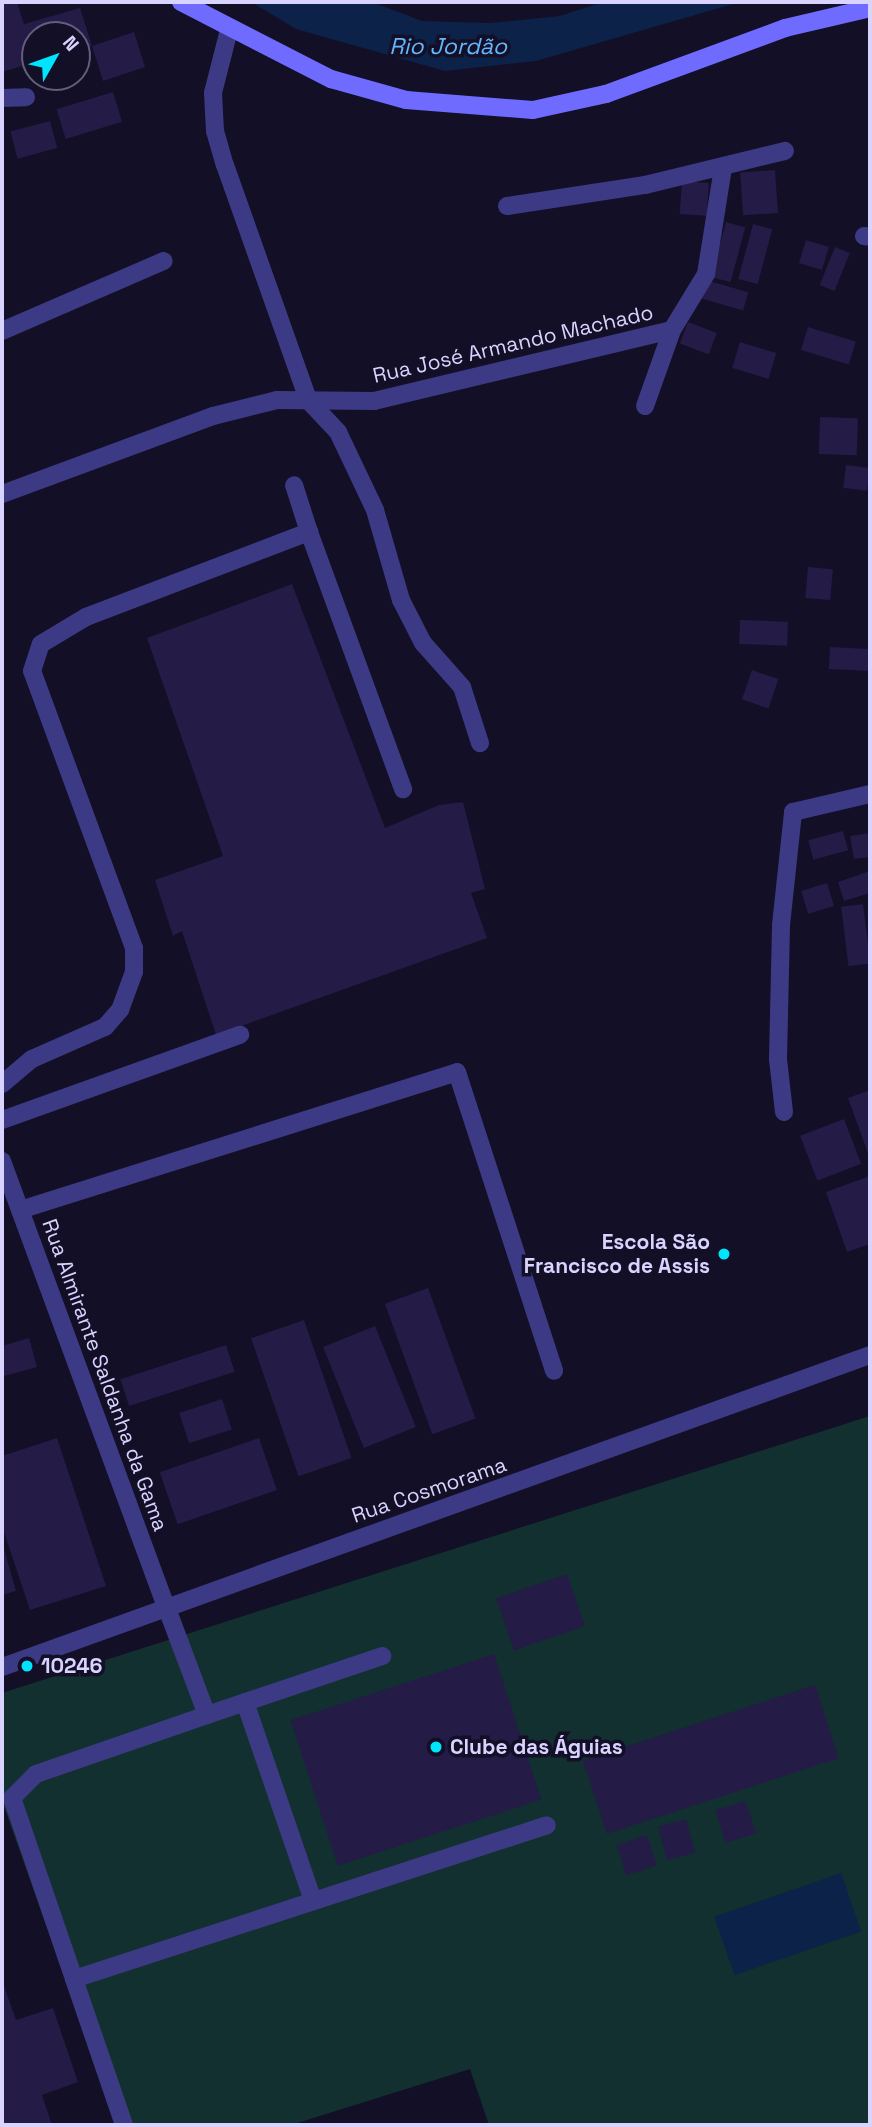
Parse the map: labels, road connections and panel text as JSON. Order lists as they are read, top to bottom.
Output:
{
  "streets": {
    "street": ["Rua José Armando Machado", "Rua Almirante Saldanha da Gama", "Rua Cosmorama"]
  },
  "crossings": [
    ["Rua Almirante Saldanha da Gama", "Rua Cosmorama"]
  ],
  "water": ["Rio Jordão"],
  "places": ["Escola São Francisco de Assis", "10246", "Clube das Águias"],
  "north": "top right"
}
